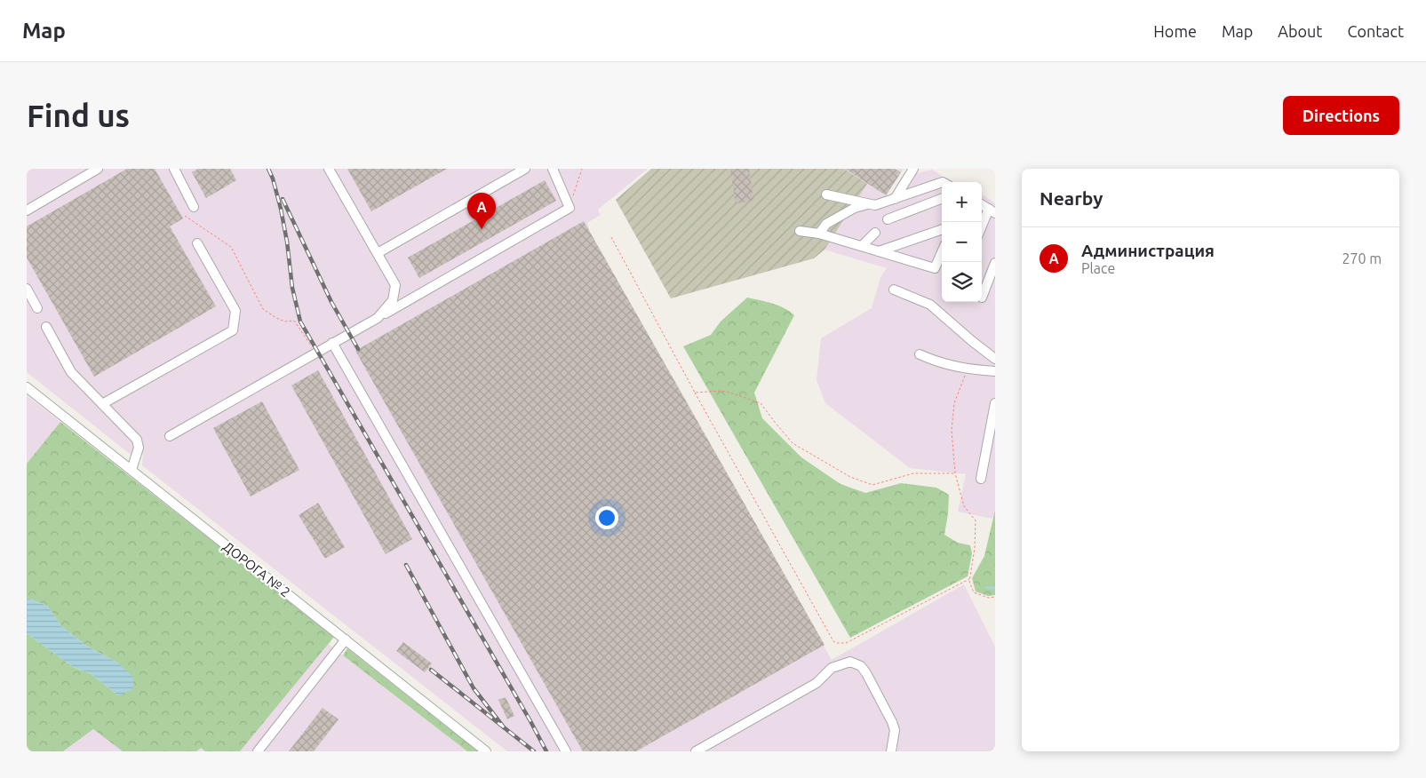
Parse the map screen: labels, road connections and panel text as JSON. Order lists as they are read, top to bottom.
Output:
{
  "streets": {
    "street": ["ДОРОГА № 2"]
  },
  "page": {
    "header": "Map",
    "nav": [
      "Home",
      "Map",
      "About",
      "Contact"
    ],
    "buttons": "Directions",
    "title": "Find us",
    "heading": "Nearby",
    "map_buttons": ["+", "−"],
    "pins": "A",
    "list": [
      {
        "mark": "A",
        "name": "Администрация",
        "note": "Place",
        "value": "270 m"
      }
    ]
  }
}
